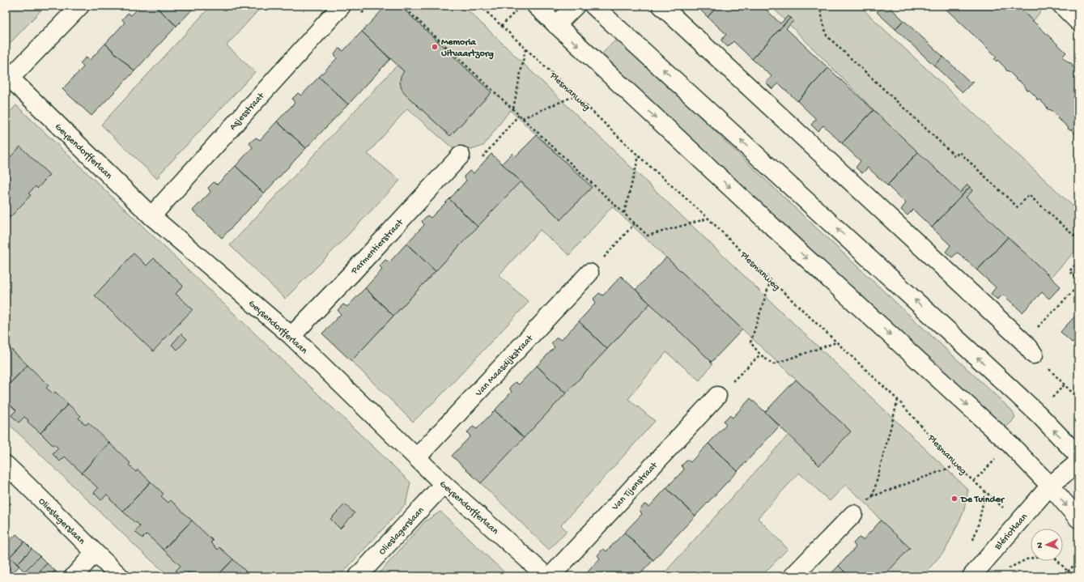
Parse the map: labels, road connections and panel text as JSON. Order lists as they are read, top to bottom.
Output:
{
  "streets": {
    "street": [
      "Asjesstraat",
      "Geysendorfferlaan",
      "Parmentierstraat",
      "Van Maasdijkstraat",
      "Van Tijenstraat",
      "Olieslagerslaan",
      "Blériotlaan"
    ],
    "path": ["Plesmanweg"]
  },
  "crossings": [
    ["Plesmanweg", "Blériotlaan"],
    ["Asjesstraat", "Geysendorfferlaan"],
    ["Geysendorfferlaan", "Parmentierstraat"],
    ["Geysendorfferlaan", "Van Maasdijkstraat"],
    ["Geysendorfferlaan", "Olieslagerslaan"]
  ],
  "places": ["Memoria Uitvaartzorg", "De Tuinder"],
  "north": "left"
}
